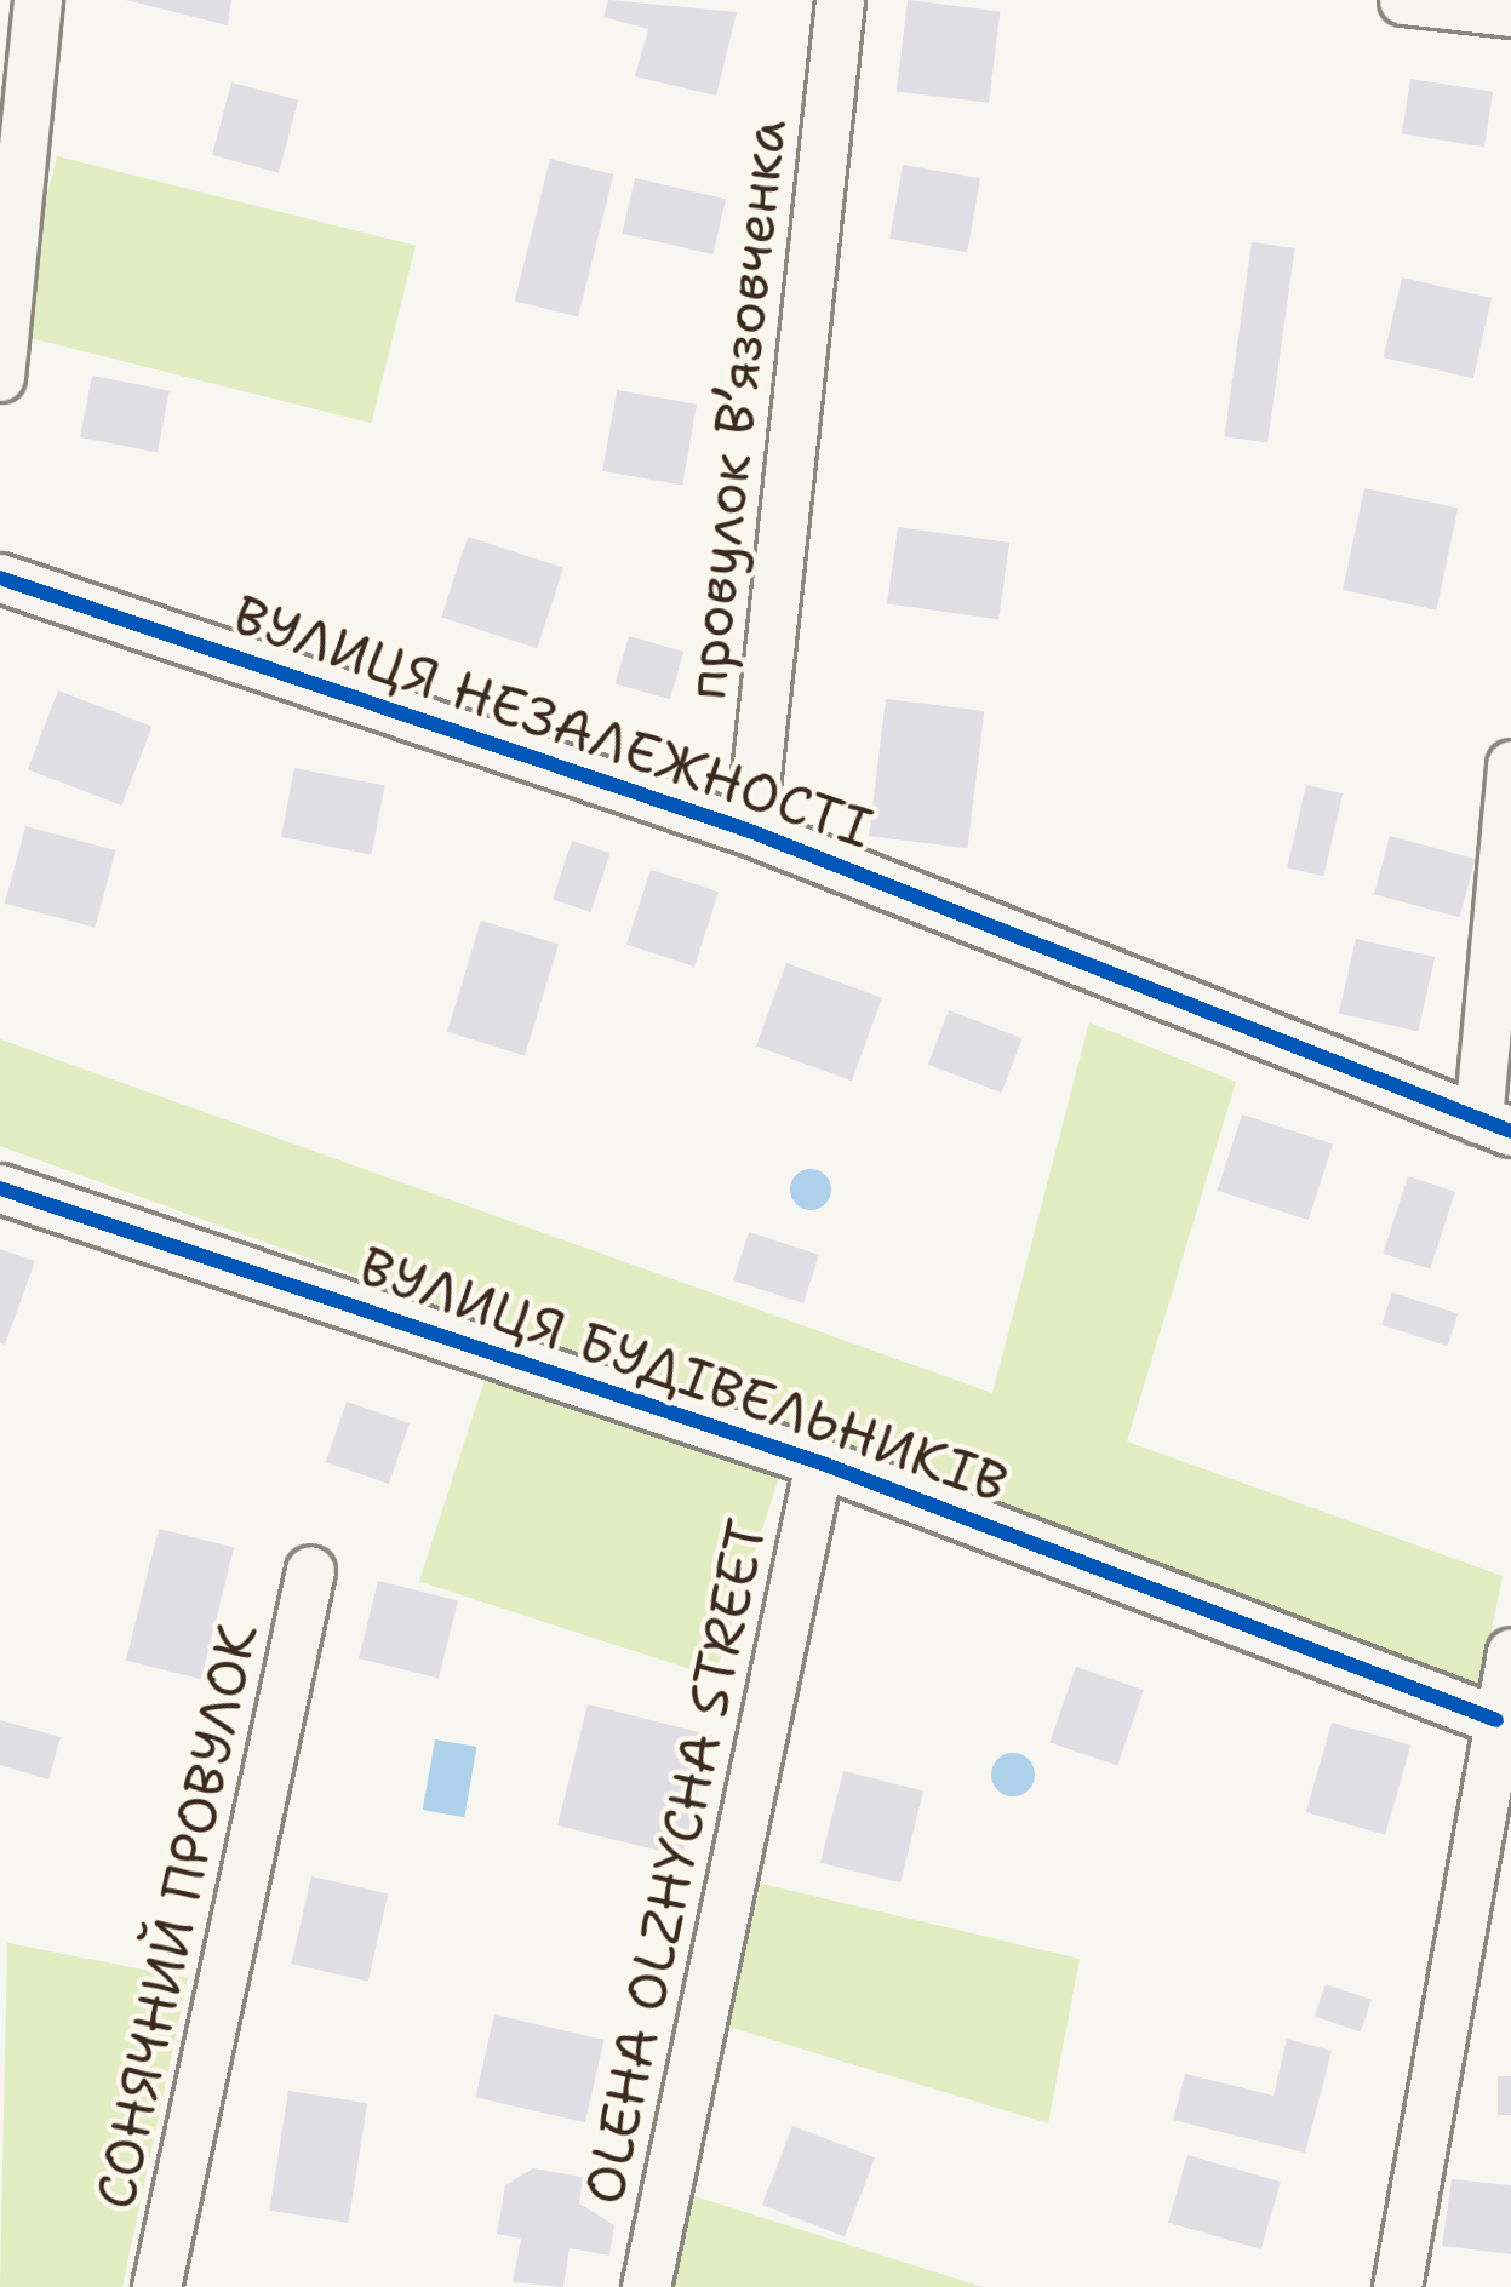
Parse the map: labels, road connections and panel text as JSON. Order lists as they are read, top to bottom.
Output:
{
  "streets": {
    "street": [
      "провулок Вʼязовченка",
      "ВУЛИЦЯ НЕЗАЛЕЖНОСТІ",
      "ВУЛИЦЯ БУДІВЕЛЬНИКІВ",
      "OLEHA OLZHYCHA STREET",
      "СОНЯЧНИЙ ПРОВУЛОК"
    ]
  },
  "crossings": [
    ["провулок Вʼязовченка", "ВУЛИЦЯ НЕЗАЛЕЖНОСТІ"],
    ["ВУЛИЦЯ БУДІВЕЛЬНИКІВ", "OLEHA OLZHYCHA STREET"]
  ]
}
